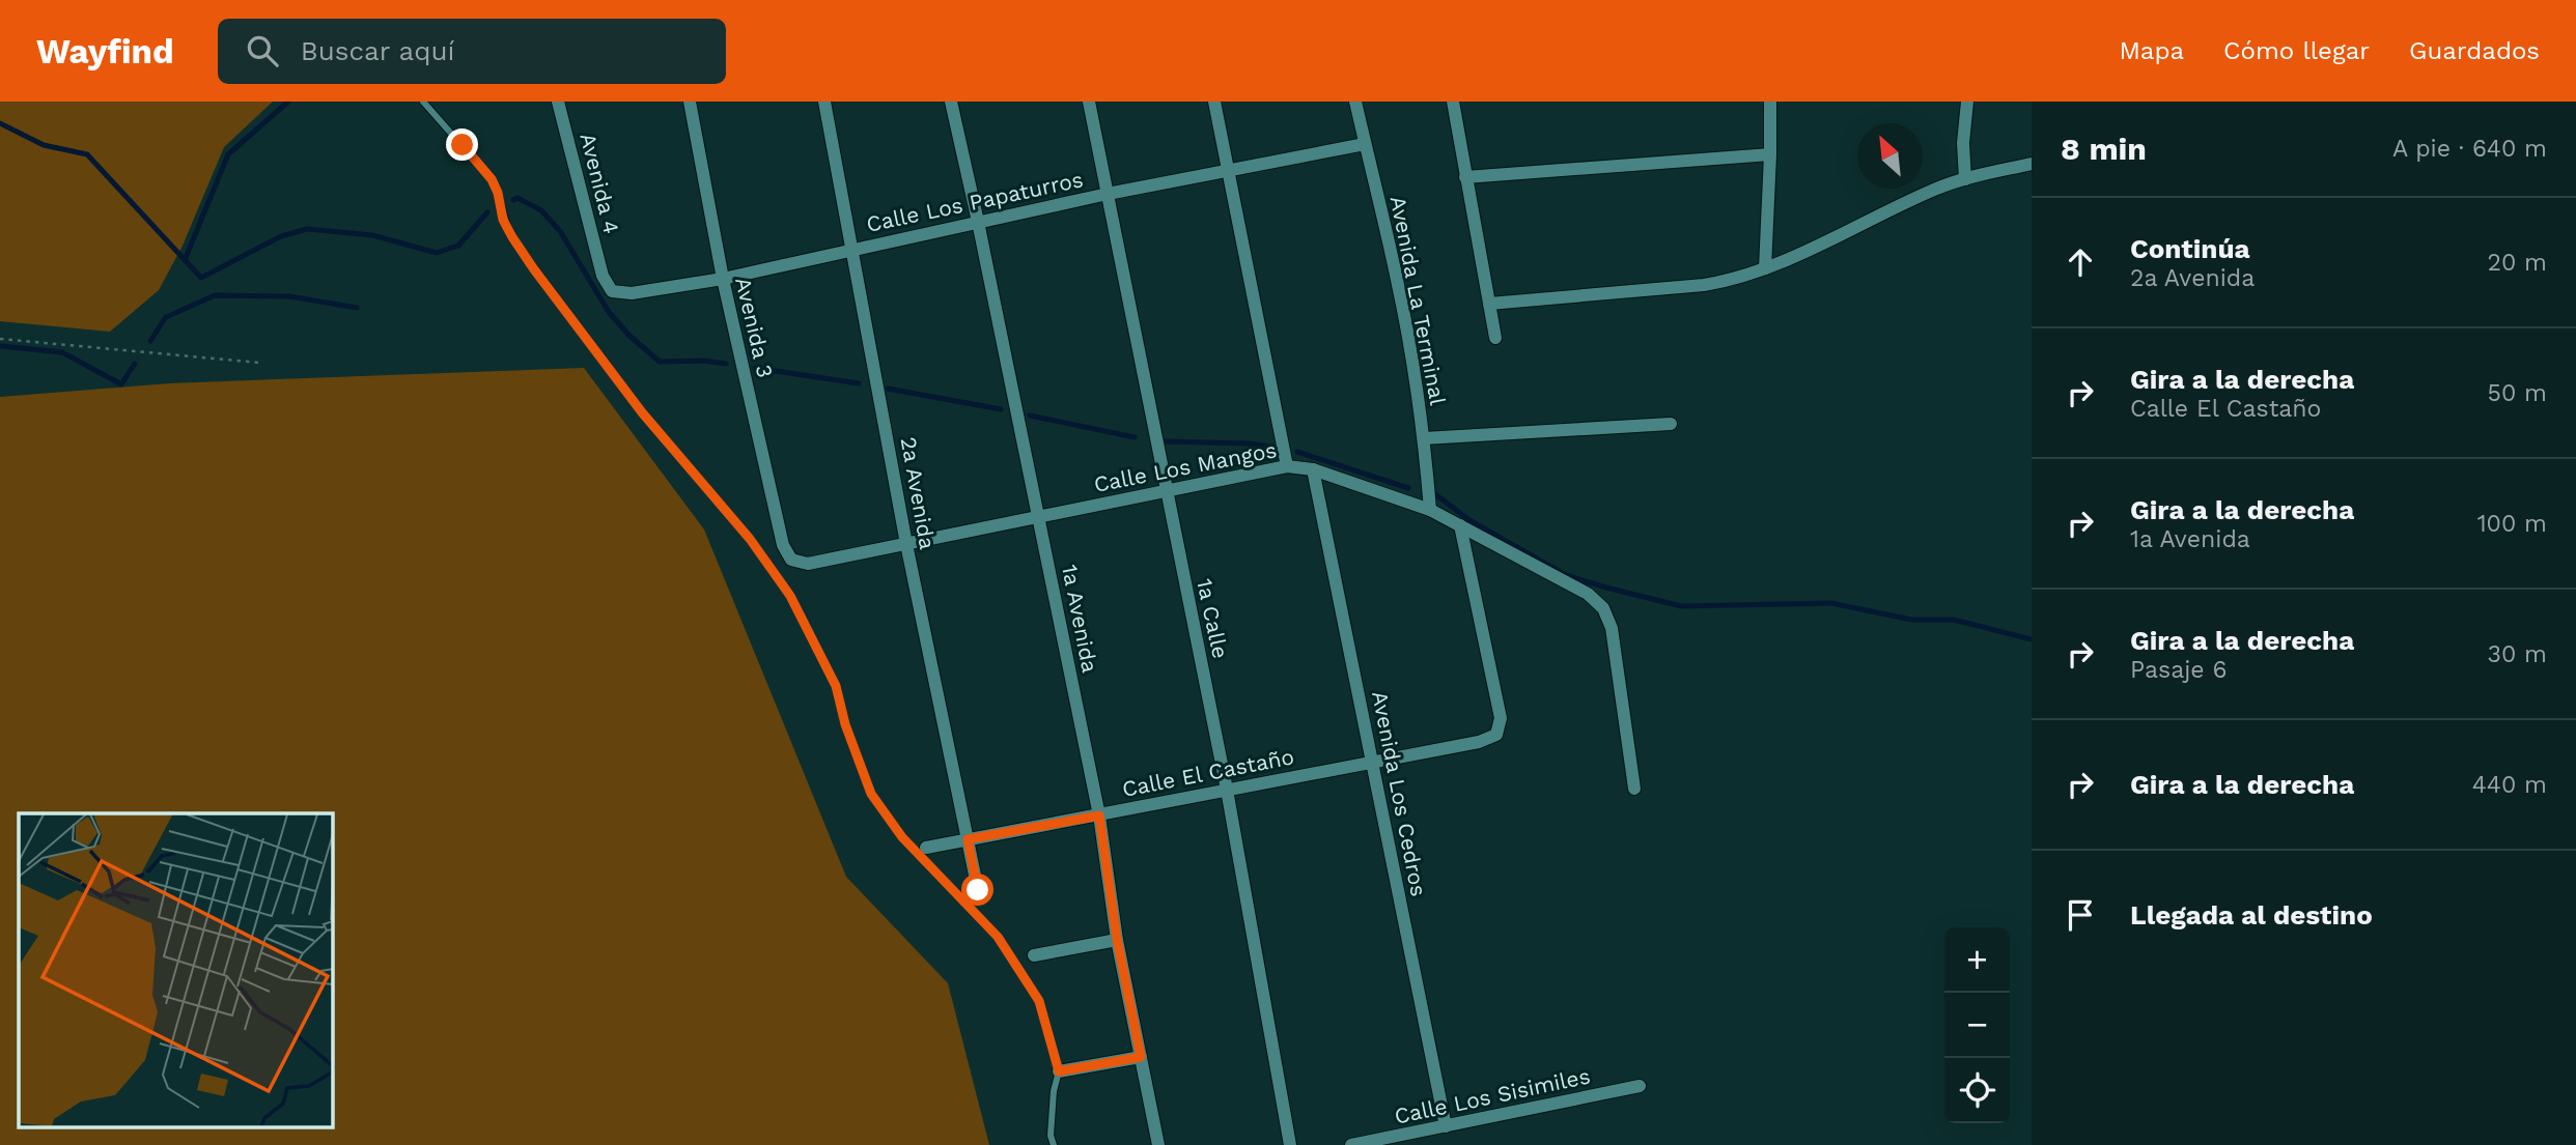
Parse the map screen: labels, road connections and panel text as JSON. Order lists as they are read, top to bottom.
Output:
{
  "streets": {
    "street": [
      "Avenida 4",
      "Calle Los Papaturros",
      "Avenida La Terminal",
      "Avenida 3",
      "Calle Los Mangos",
      "2a Avenida",
      "1a Avenida",
      "1a Calle",
      "Calle El Castaño",
      "Avenida Los Cedros",
      "Calle Los Sisimiles"
    ]
  },
  "crossings": [
    ["Avenida 4", "Calle Los Papaturros"],
    ["Calle Los Papaturros", "Avenida La Terminal"],
    ["Calle Los Papaturros", "Avenida 3"],
    ["Calle Los Papaturros", "2a Avenida"],
    ["Calle Los Papaturros", "1a Avenida"],
    ["Calle Los Papaturros", "1a Calle"],
    ["Avenida La Terminal", "Calle Los Mangos"],
    ["Avenida 3", "Calle Los Mangos"],
    ["Calle Los Mangos", "2a Avenida"],
    ["Calle Los Mangos", "1a Avenida"],
    ["Calle Los Mangos", "1a Calle"],
    ["Calle Los Mangos", "Calle El Castaño"],
    ["Calle Los Mangos", "Avenida Los Cedros"],
    ["2a Avenida", "Calle El Castaño"],
    ["1a Avenida", "Calle El Castaño"],
    ["1a Calle", "Calle El Castaño"],
    ["Calle El Castaño", "Avenida Los Cedros"],
    ["Avenida Los Cedros", "Calle Los Sisimiles"]
  ],
  "north": "top left",
  "page": {
    "header": "Wayfind",
    "search": "Buscar aquí",
    "nav": ["Mapa", "Cómo llegar", "Guardados"],
    "heading": ["8 min", "A pie · 640 m"],
    "list": [
      ["Continúa", "2a Avenida", "20 m"],
      ["Gira a la derecha", "Calle El Castaño", "50 m"],
      ["Gira a la derecha", "1a Avenida", "100 m"],
      ["Gira a la derecha", "Pasaje 6", "30 m"],
      ["Gira a la derecha", "440 m"],
      "Llegada al destino"
    ],
    "map_buttons": ["+", "−"]
  }
}
